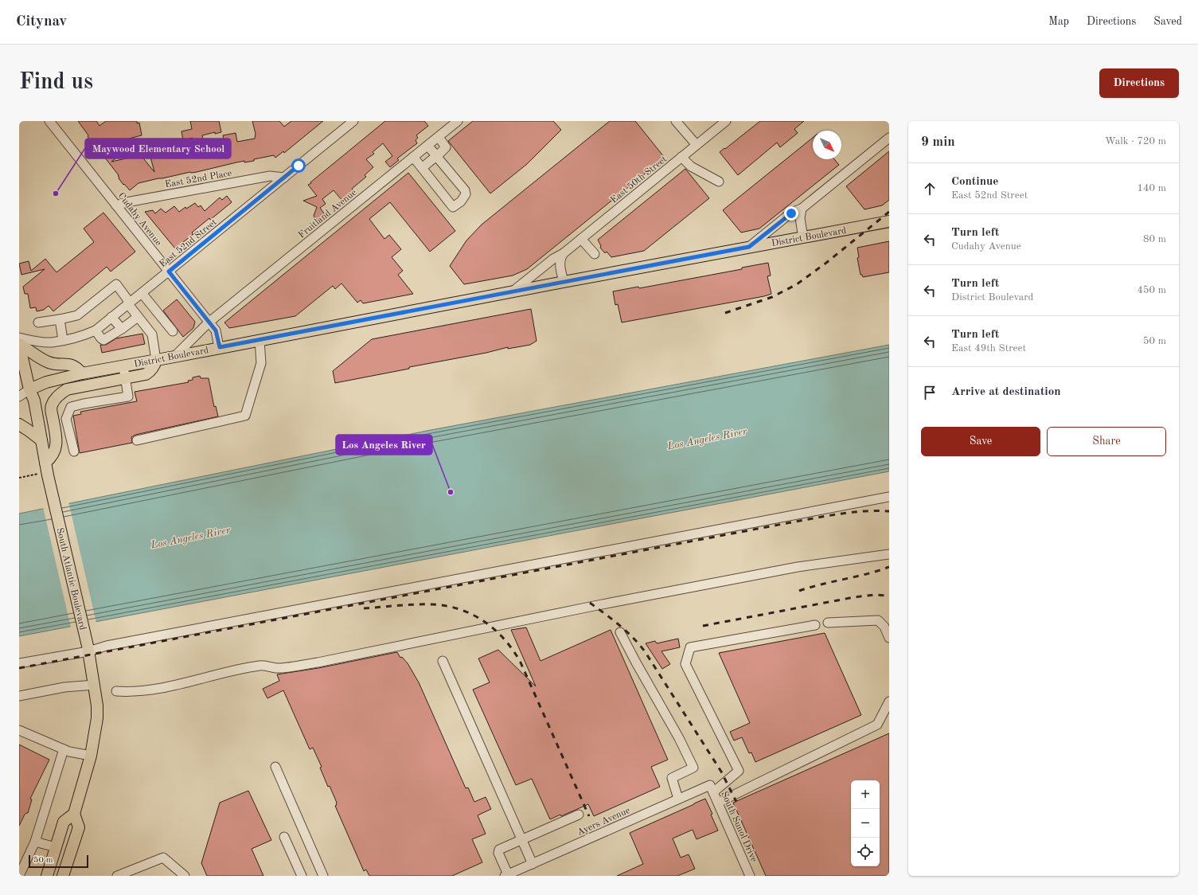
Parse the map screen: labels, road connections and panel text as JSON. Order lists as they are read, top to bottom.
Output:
{
  "streets": {
    "main road": ["District Boulevard", "South Atlantic Boulevard"],
    "street": [
      "East 52nd Place",
      "East 50th Street",
      "Fruitland Avenue",
      "Cudahy Avenue",
      "East 52nd Street",
      "Ayers Avenue",
      "South Sunol Drive"
    ]
  },
  "crossings": [
    ["East 52nd Place", "Cudahy Avenue"],
    ["East 52nd Place", "East 52nd Street"],
    ["East 50th Street", "District Boulevard"],
    ["Fruitland Avenue", "Cudahy Avenue"],
    ["Fruitland Avenue", "District Boulevard"],
    ["Cudahy Avenue", "District Boulevard"],
    ["Cudahy Avenue", "East 52nd Street"],
    ["District Boulevard", "South Atlantic Boulevard"],
    ["Ayers Avenue", "South Sunol Drive"]
  ],
  "water": ["Los Angeles River"],
  "places": ["Maywood Elementary School", "Los Angeles River"],
  "scale_bar": "50 m",
  "north": "bottom right",
  "page": {
    "header": "Citynav",
    "nav": ["Map", "Directions", "Saved"],
    "buttons": [
      "Directions",
      ["Save", "Share"]
    ],
    "title": "Find us",
    "heading": ["9 min", "Walk · 720 m"],
    "list": [
      ["Continue", "East 52nd Street", "140 m"],
      ["Turn left", "Cudahy Avenue", "80 m"],
      ["Turn left", "District Boulevard", "450 m"],
      ["Turn left", "East 49th Street", "50 m"],
      "Arrive at destination"
    ],
    "map_buttons": ["+", "−"],
    "scale": "50 m"
  }
}
